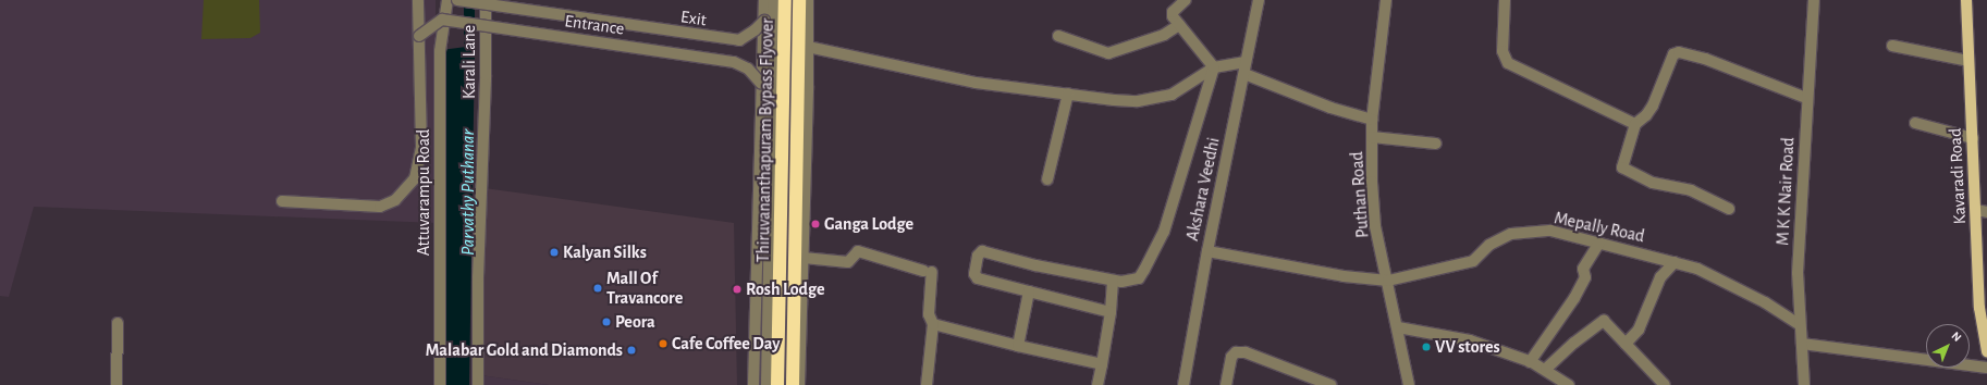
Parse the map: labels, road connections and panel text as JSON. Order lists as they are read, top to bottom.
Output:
{
  "streets": {
    "highway": ["Thiruvananthapuram Bypass Flyover"],
    "main road": ["Kavaradi Road"],
    "street": [
      "Exit",
      "Entrance",
      "Karali Lane",
      "Akshara Veedhi",
      "M K K Nair Road",
      "Attuvarampu Road",
      "Puthan Road",
      "Mepally Road"
    ]
  },
  "crossings": [
    ["Akshara Veedhi", "Mepally Road"],
    ["M K K Nair Road", "Mepally Road"],
    ["Puthan Road", "Mepally Road"]
  ],
  "water": ["Parvathy Puthanar"],
  "places": [
    "Ganga Lodge",
    "Kalyan Silks",
    "Mall Of Travancore",
    "Rosh Lodge",
    "Peora",
    "Cafe Coffee Day",
    "VV stores",
    "Malabar Gold and Diamonds"
  ],
  "north": "top right"
}
